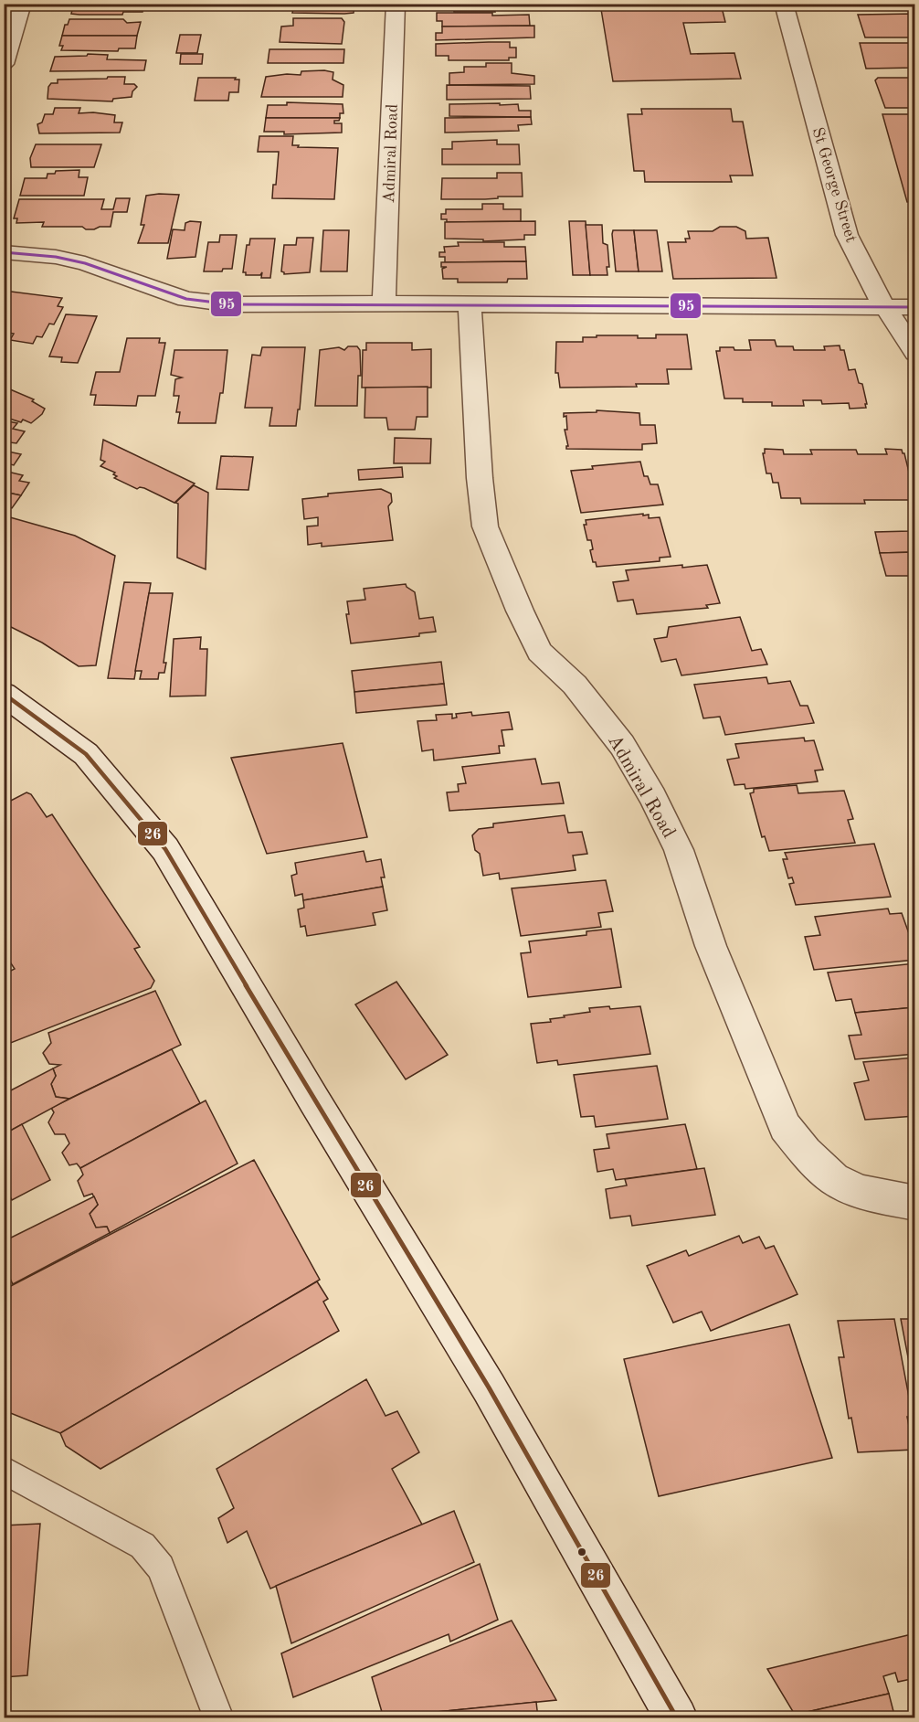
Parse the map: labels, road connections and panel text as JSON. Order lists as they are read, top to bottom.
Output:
{
  "streets": {
    "street": ["Admiral Road", "St George Street"]
  },
  "lines": ["transit line 95", "transit line 26"]
}
